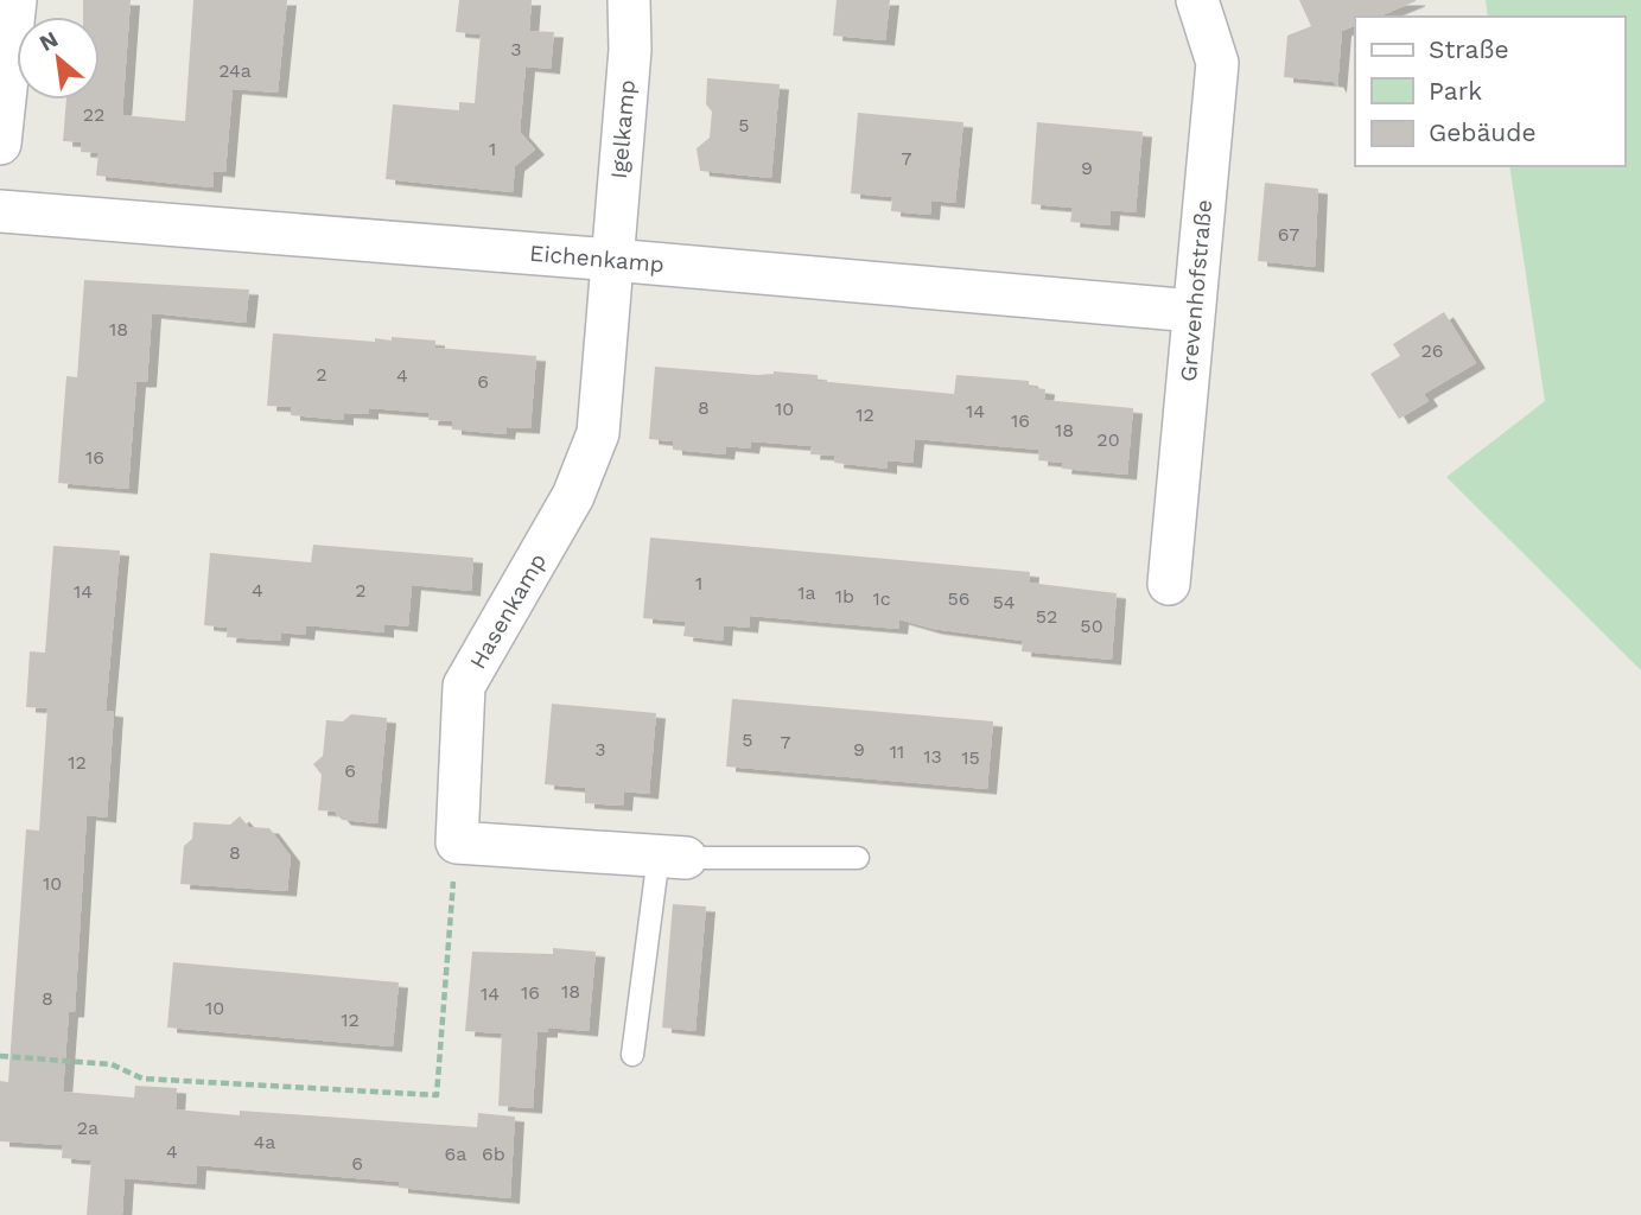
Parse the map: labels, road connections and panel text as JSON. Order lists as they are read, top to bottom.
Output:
{
  "streets": {
    "street": [
      "Igelkamp",
      "Eichenkamp",
      "Grevenhofstraße",
      "Hasenkamp"
    ]
  },
  "crossings": [
    ["Igelkamp", "Eichenkamp"],
    ["Igelkamp", "Hasenkamp"],
    ["Eichenkamp", "Grevenhofstraße"],
    ["Eichenkamp", "Hasenkamp"]
  ],
  "house_numbers": [
    "3",
    "24a",
    "22",
    "5",
    "1",
    "7",
    "9",
    "67",
    "18",
    "26",
    "2",
    "4",
    "6",
    "8",
    "10",
    "14",
    "12",
    "16",
    "18",
    "20",
    "16",
    "1",
    "4",
    "2",
    "14",
    "1a",
    "1b",
    "1c",
    "56",
    "54",
    "52",
    "50",
    "5",
    "7",
    "3",
    "9",
    "11",
    "13",
    "15",
    "12",
    "6",
    "8",
    "10",
    "18",
    "16",
    "14",
    "8",
    "10",
    "12",
    "2a",
    "4a",
    "4",
    "6a",
    "6b",
    "6"
  ],
  "legend": ["Straße", "Park", "Gebäude"],
  "north": "top left"
}
